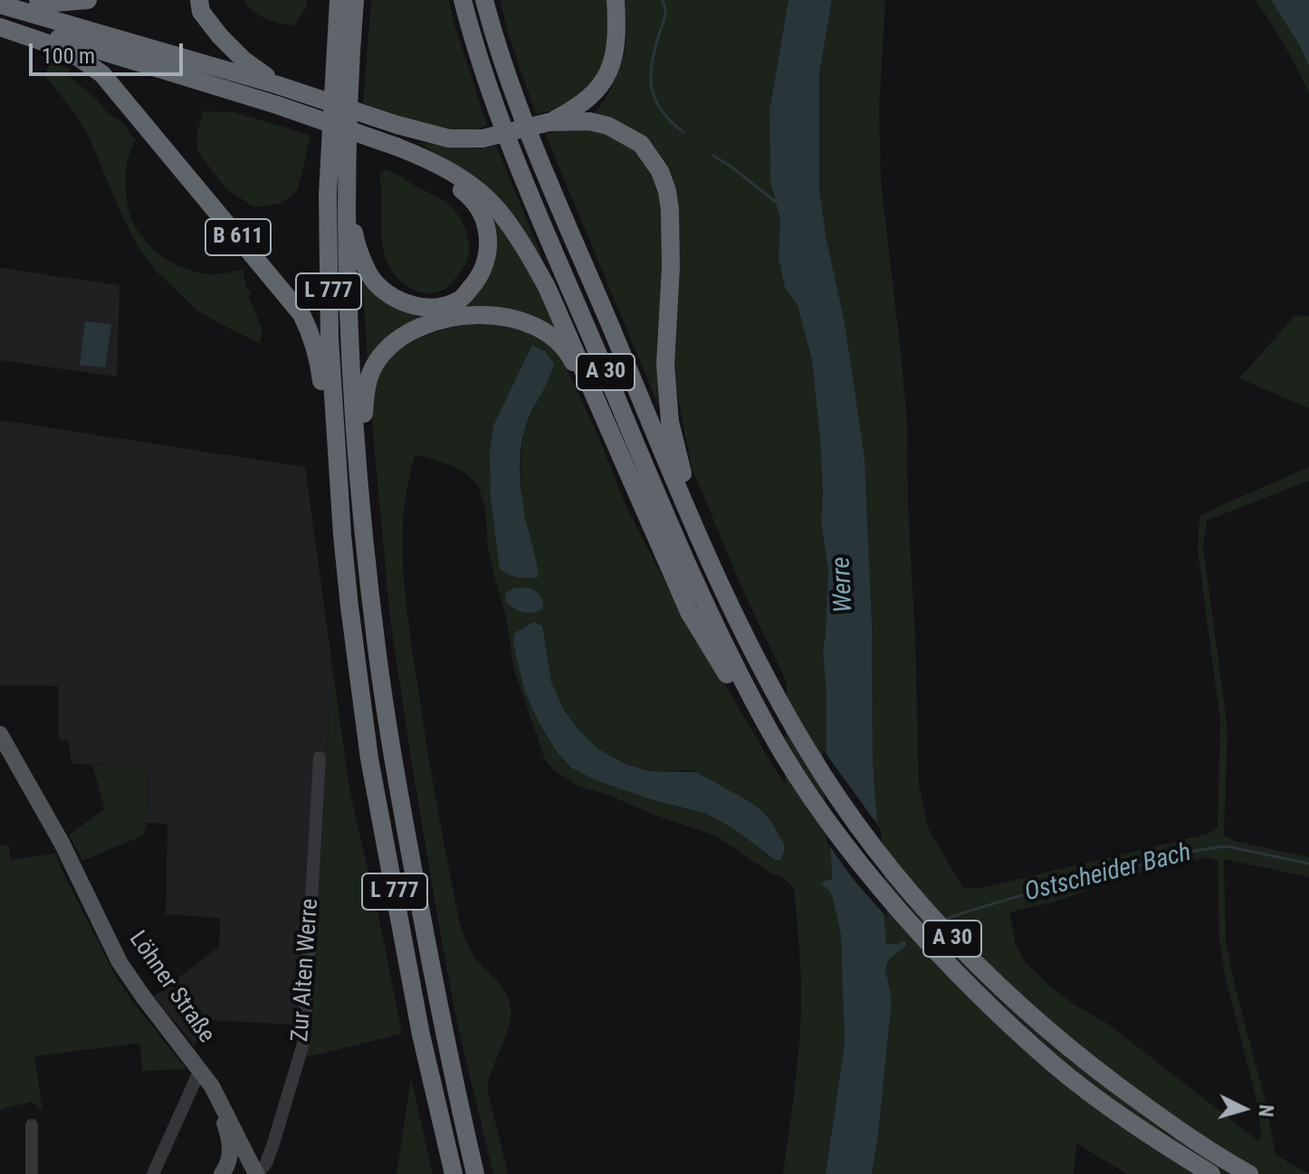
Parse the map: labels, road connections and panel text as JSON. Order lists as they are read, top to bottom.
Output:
{
  "streets": {
    "highway": ["B 611", "L 777", "A 30"],
    "main road": ["Löhner Straße"],
    "street": ["Zur Alten Werre"]
  },
  "crossings": [
    ["B 611", "L 777"],
    ["Zur Alten Werre", "Löhner Straße"]
  ],
  "water": ["Werre", "Ostscheider Bach"],
  "scale_bar": "100 m",
  "north": "right"
}
